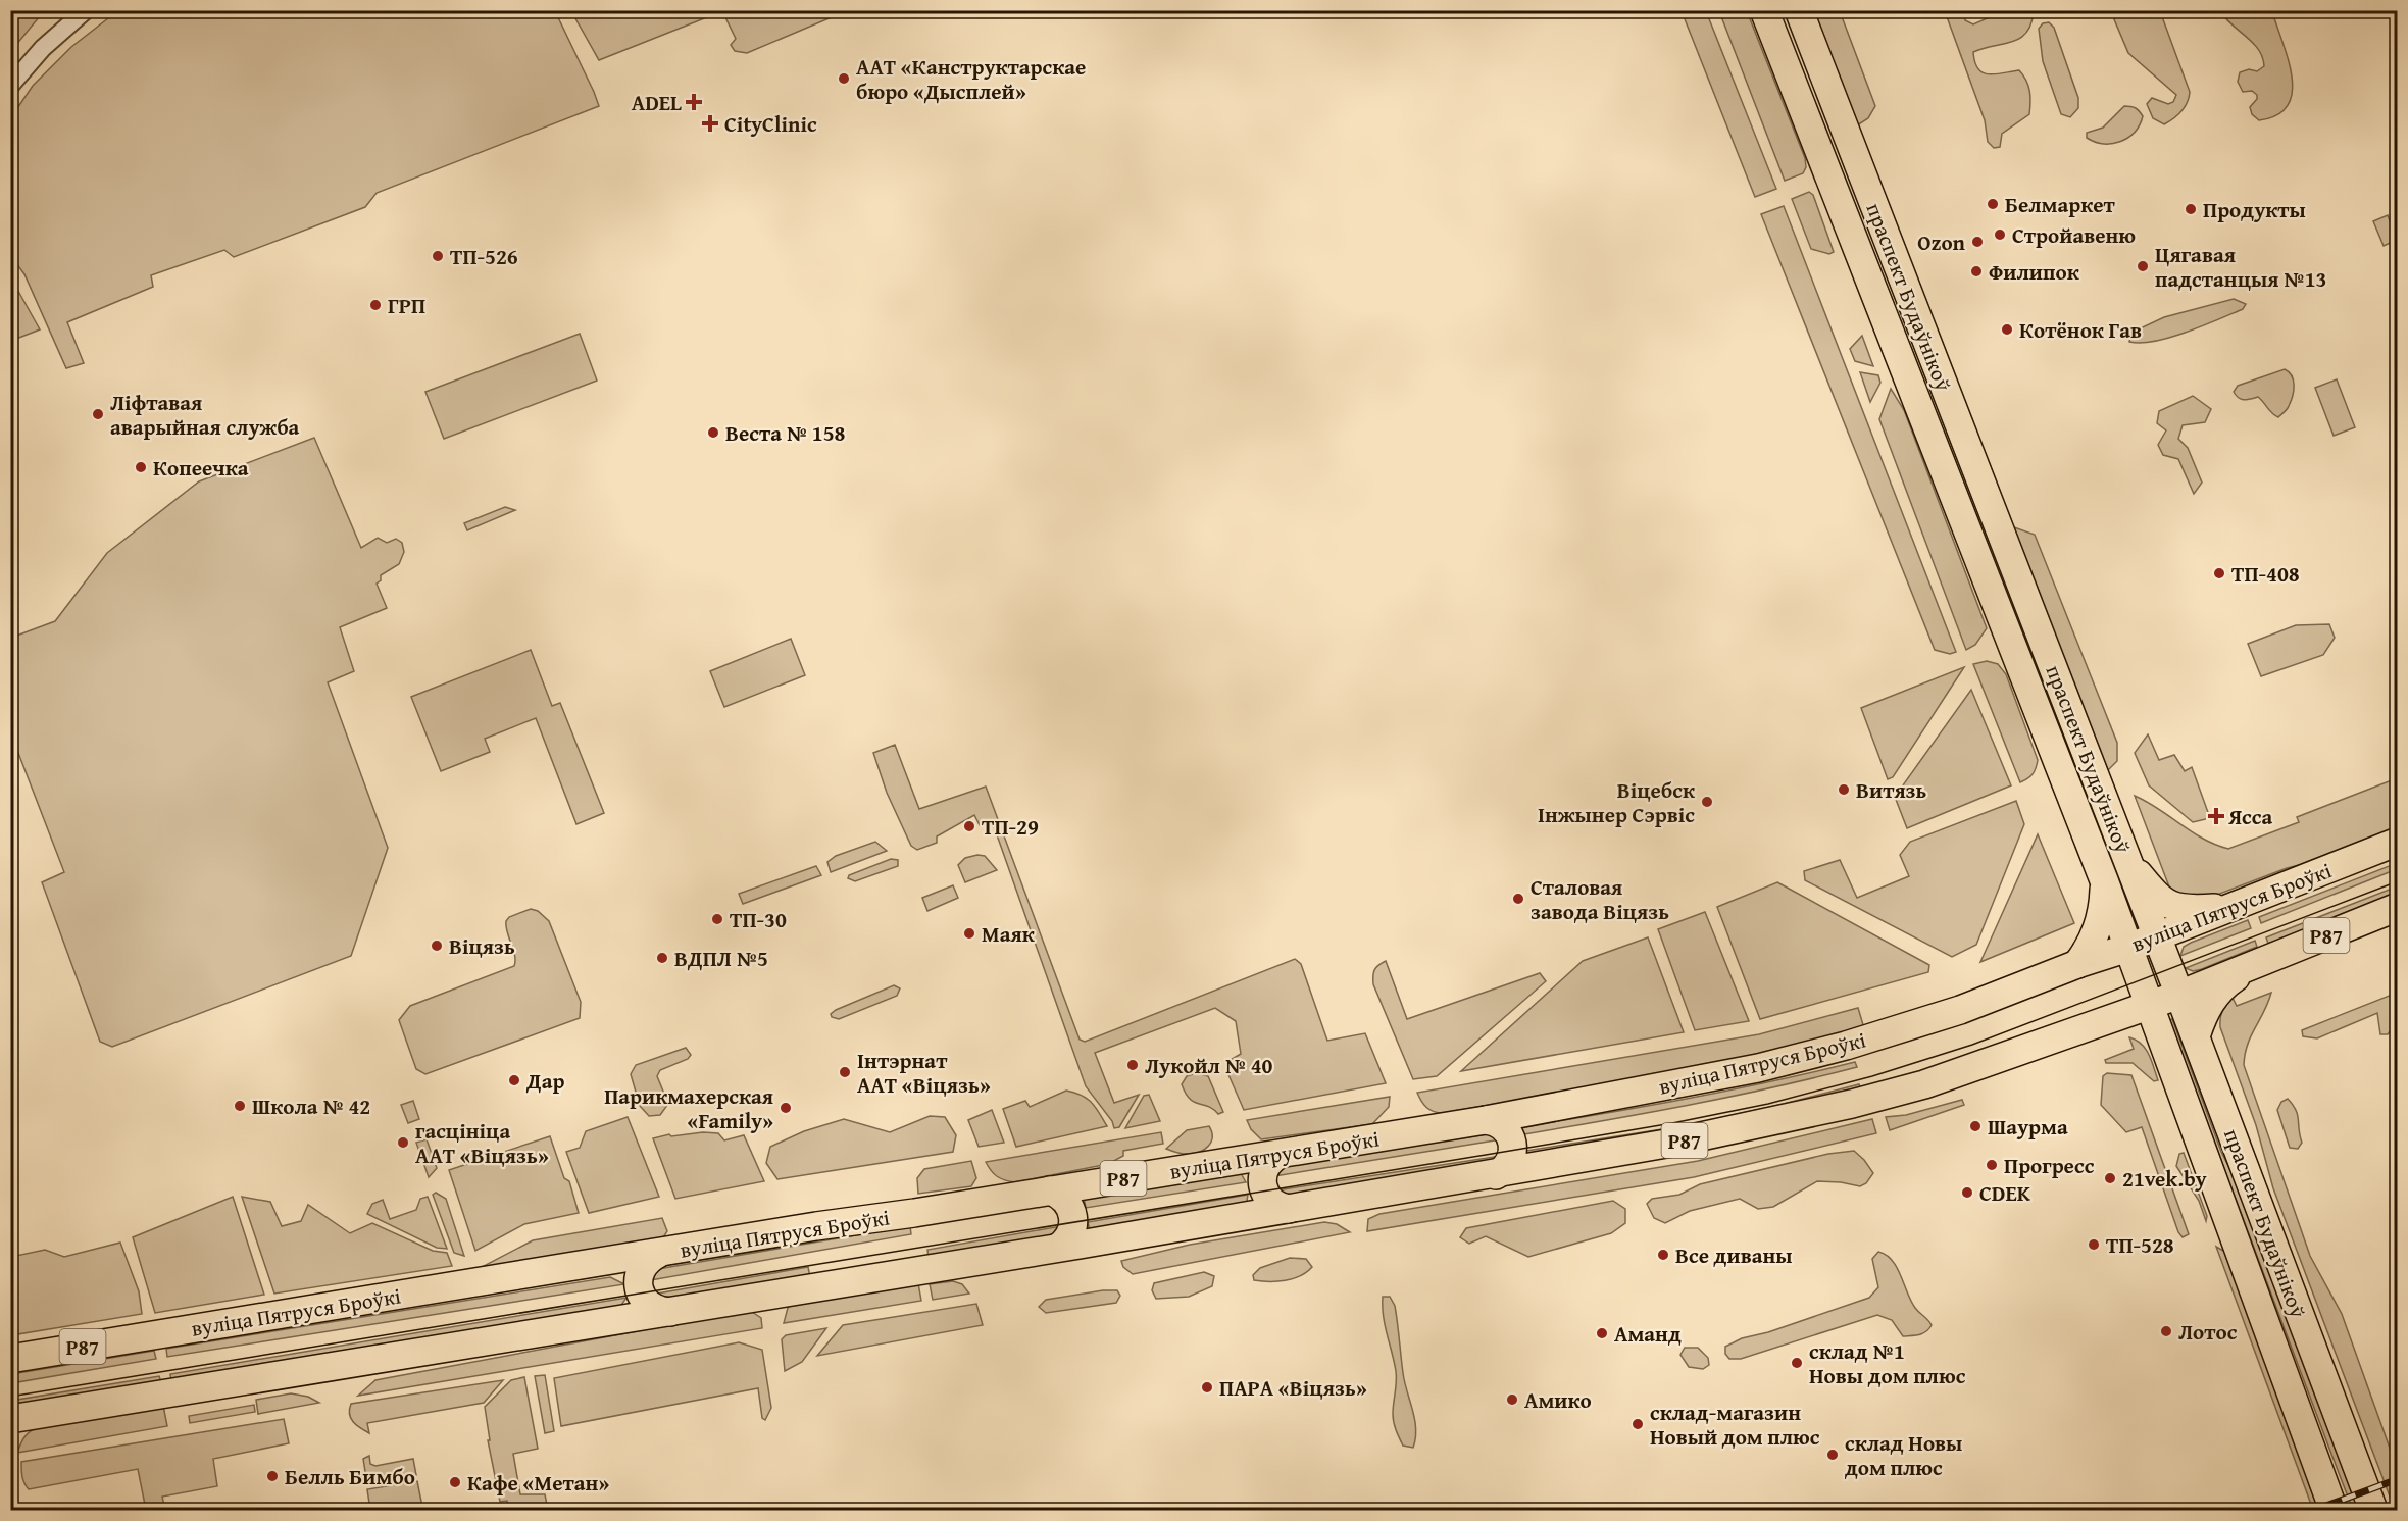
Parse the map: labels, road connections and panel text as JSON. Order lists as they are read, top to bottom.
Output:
{
  "streets": {
    "main road": ["праспект Будаўнікоў", "вуліца Пятруся Броўкі", "Р87"]
  },
  "crossings": [
    ["праспект Будаўнікоў", "вуліца Пятруся Броўкі"],
    ["праспект Будаўнікоў", "Р87"]
  ],
  "places": {
    "other": [
      "ААТ «Канструктарскае бюро «Дысплей»",
      "Белмаркет",
      "Продукты",
      "Стройавеню",
      "Ozon",
      "ТП-526",
      "Цягавая падстанцыя №13",
      "Филипок",
      "ГРП",
      "Котёнок Гав",
      "Ліфтавая аварыйная служба",
      "Веста № 158",
      "Копеечка",
      "ТП-408",
      "Витязь",
      "Віцебск Інжынер Сэрвіс",
      "ТП-29",
      "Сталовая завода Віцязь",
      "ТП-30",
      "Маяк",
      "Віцязь",
      "ВДПЛ №5",
      "Лукойл № 40",
      "Інтэрнат ААТ «Віцязь»",
      "Дар",
      "Школа № 42",
      "Парикмахерская «Family»",
      "Шаурма",
      "гасцініца ААТ «Віцязь»",
      "Прогресс",
      "21vek.by",
      "CDEK",
      "ТП-528",
      "Все диваны",
      "Лотос",
      "Аманд",
      "склад №1 Новы дом плюс",
      "ПАРА «Віцязь»",
      "Амико",
      "склад-магазин Новый дом плюс",
      "склад Новы дом плюс",
      "Белль Бимбо",
      "Кафе «Метан»"
    ],
    "health": ["ADEL", "CityClinic", "Ясса"]
  }
}
